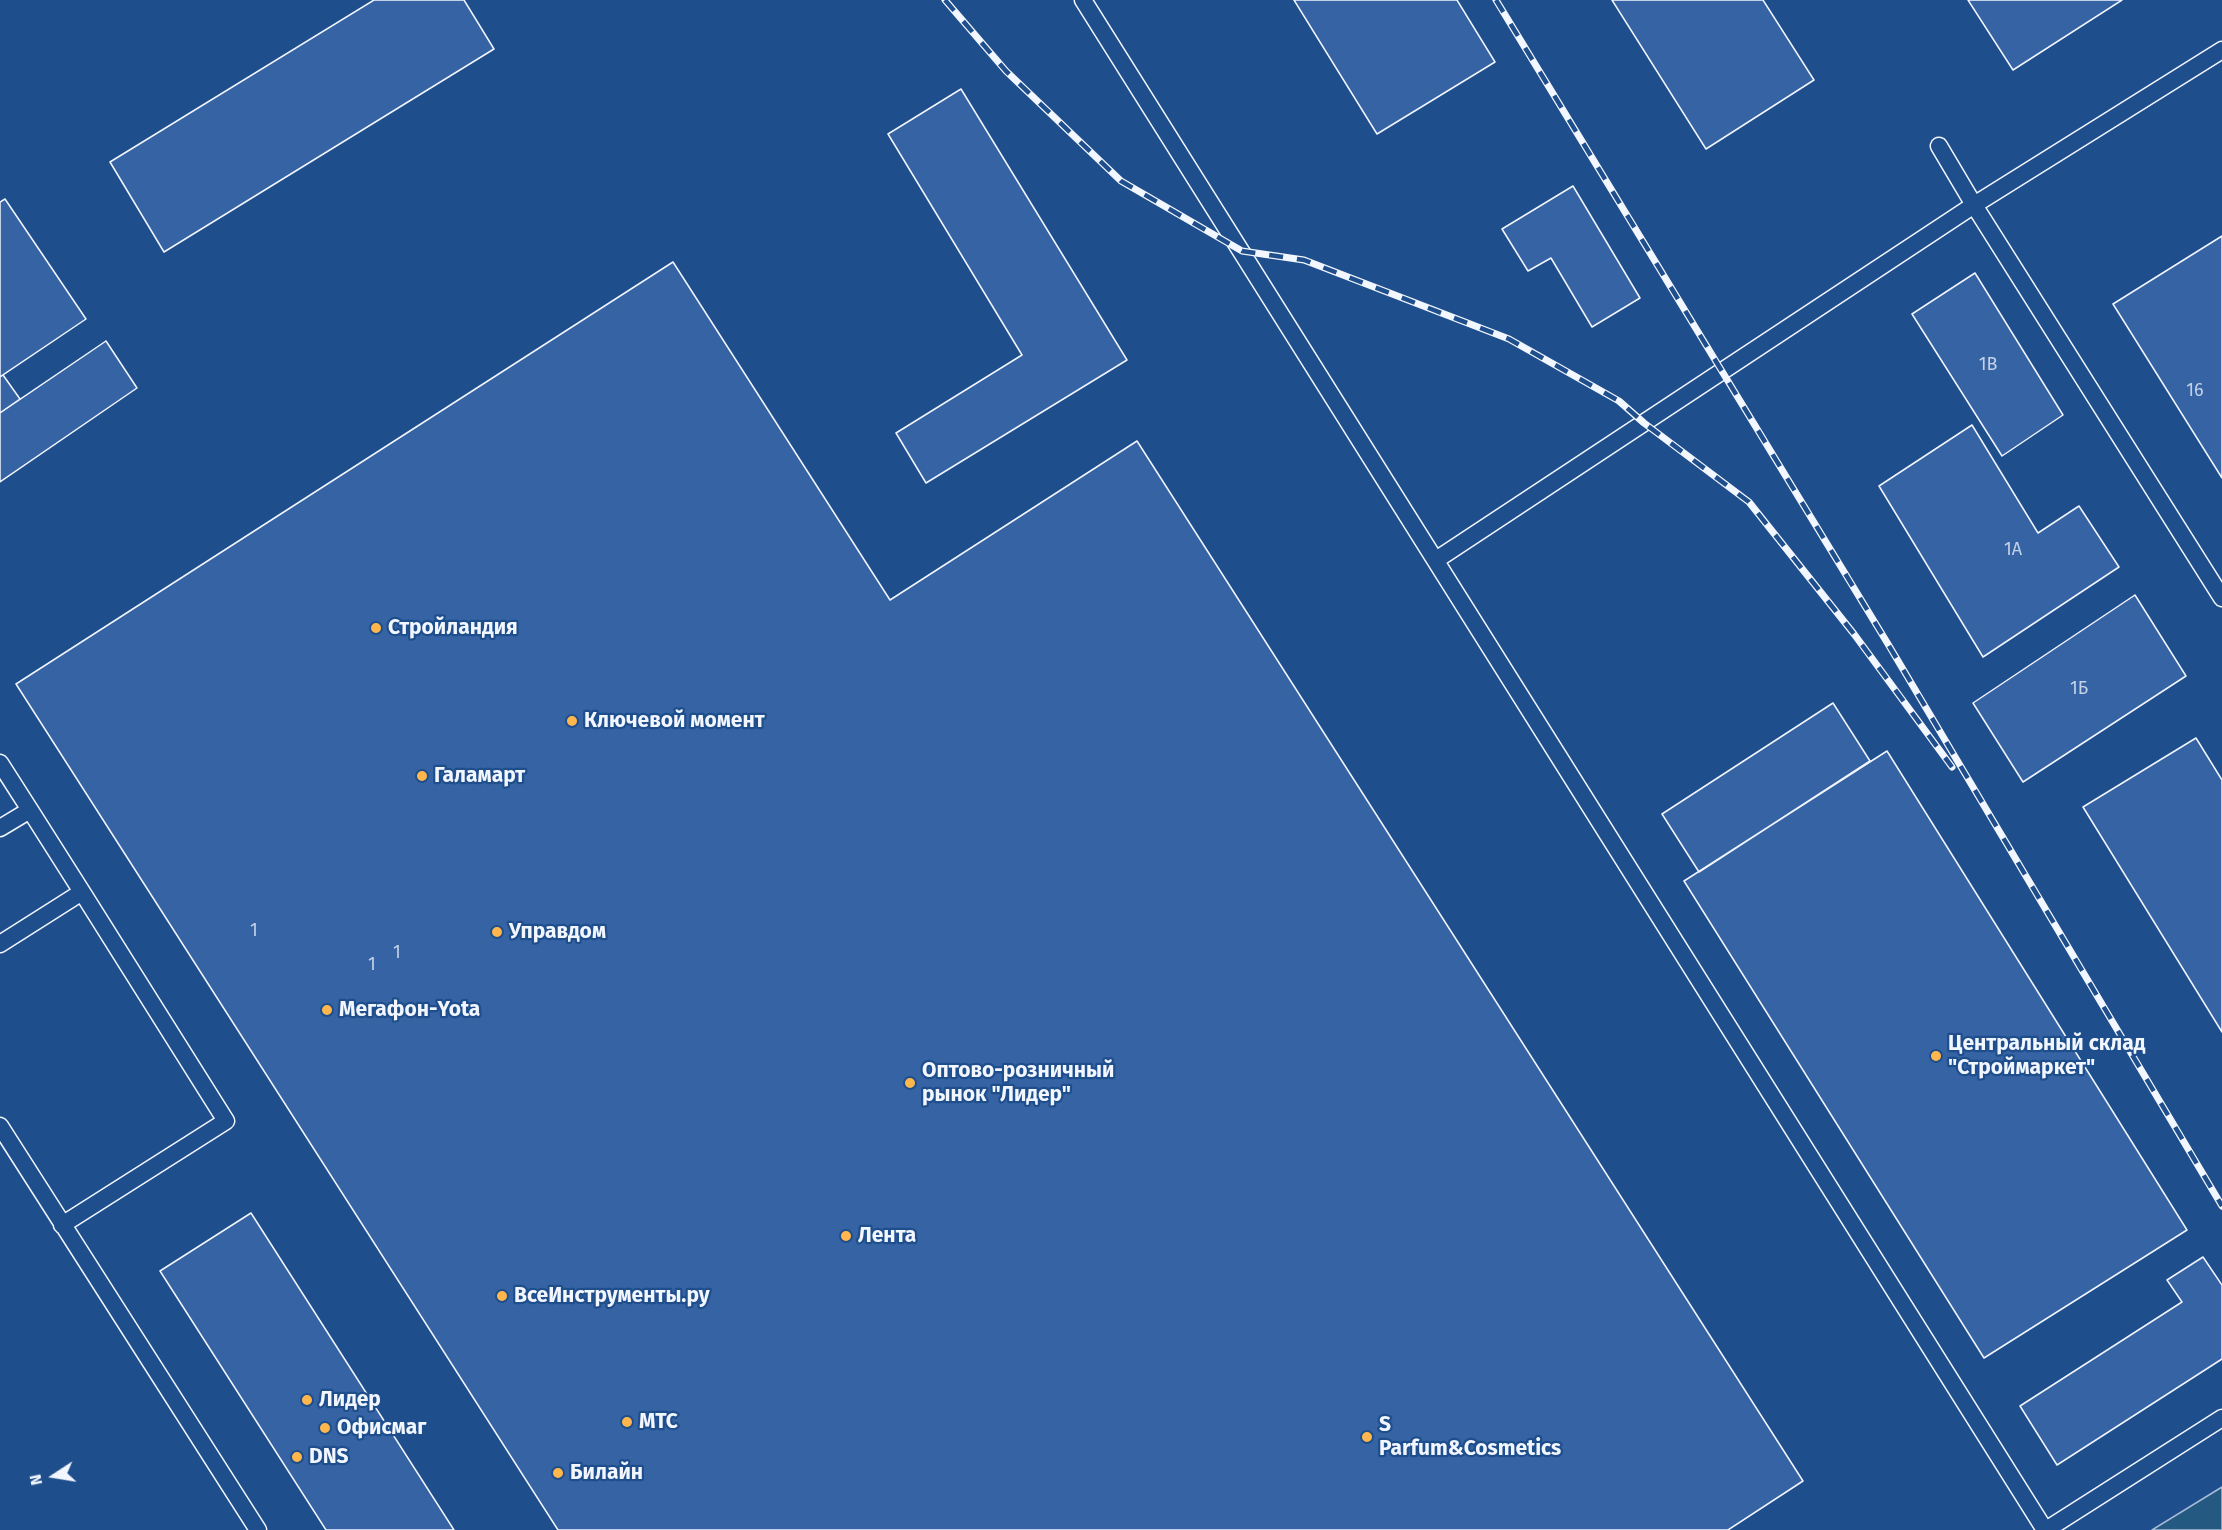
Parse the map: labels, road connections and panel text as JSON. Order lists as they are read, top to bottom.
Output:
{
  "places": [
    "Стройландия",
    "Ключевой момент",
    "Галамарт",
    "Управдом",
    "Мегафон-Yota",
    "Центральный склад \"Строймаркет\"",
    "Оптово-розничный рынок \"Лидер\"",
    "Лента",
    "ВсеИнструменты.ру",
    "Лидер",
    "МТС",
    "Офисмаг",
    "S Parfum&Cosmetics",
    "DNS",
    "Билайн"
  ],
  "house_numbers": [
    "1В",
    "16",
    "1А",
    "1Б",
    "1",
    "1",
    "1"
  ],
  "north": "left"
}
